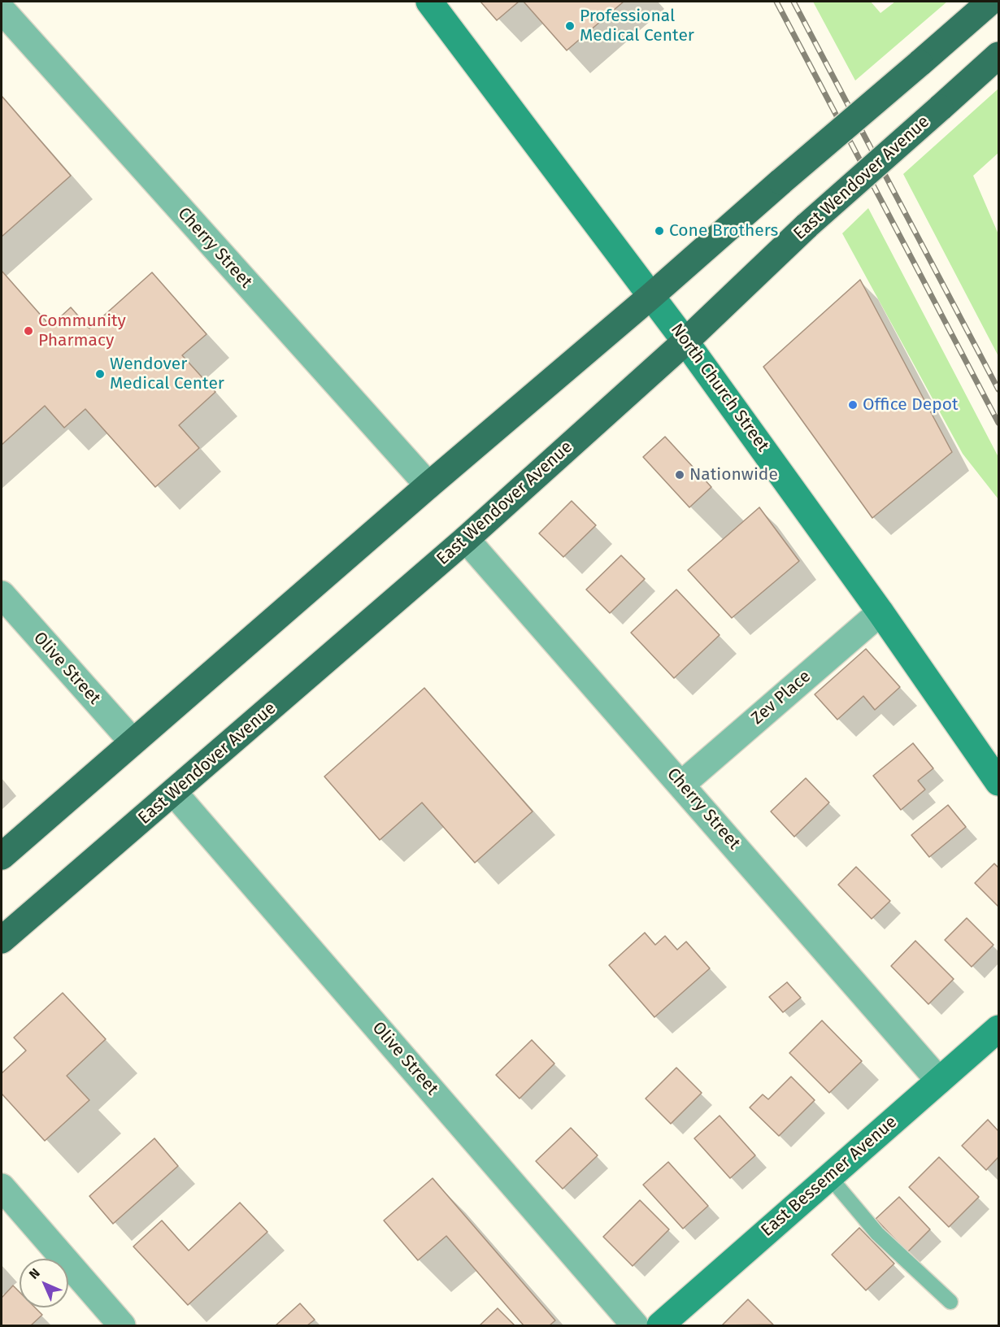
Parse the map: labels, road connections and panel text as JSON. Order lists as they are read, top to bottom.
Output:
{
  "streets": {
    "highway": ["East Wendover Avenue"],
    "main road": ["North Church Street", "East Bessemer Avenue"],
    "street": ["Cherry Street", "Olive Street", "Zev Place"]
  },
  "crossings": [
    ["East Wendover Avenue", "Cherry Street"],
    ["East Wendover Avenue", "North Church Street"],
    ["East Wendover Avenue", "Olive Street"],
    ["Cherry Street", "Zev Place"],
    ["Cherry Street", "East Bessemer Avenue"],
    ["North Church Street", "Zev Place"]
  ],
  "places": [
    "Professional Medical Center",
    "Cone Brothers",
    "Community Pharmacy",
    "Wendover Medical Center",
    "Office Depot",
    "Nationwide"
  ],
  "north": "top left"
}
